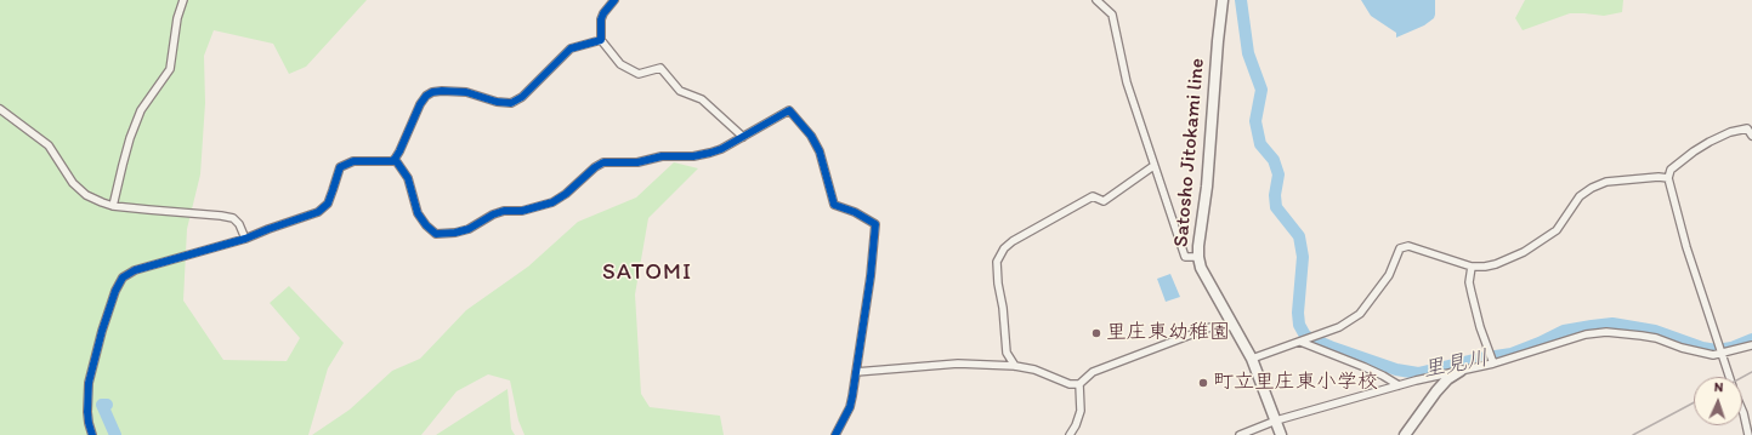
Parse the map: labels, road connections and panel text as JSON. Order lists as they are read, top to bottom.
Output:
{
  "streets": {
    "main road": ["Satosho Jitokami line"]
  },
  "districts": ["SATOMI"],
  "water": ["里見川"],
  "places": ["里庄東幼稚園", "町立里庄東小学校"],
  "north": "top"
}
